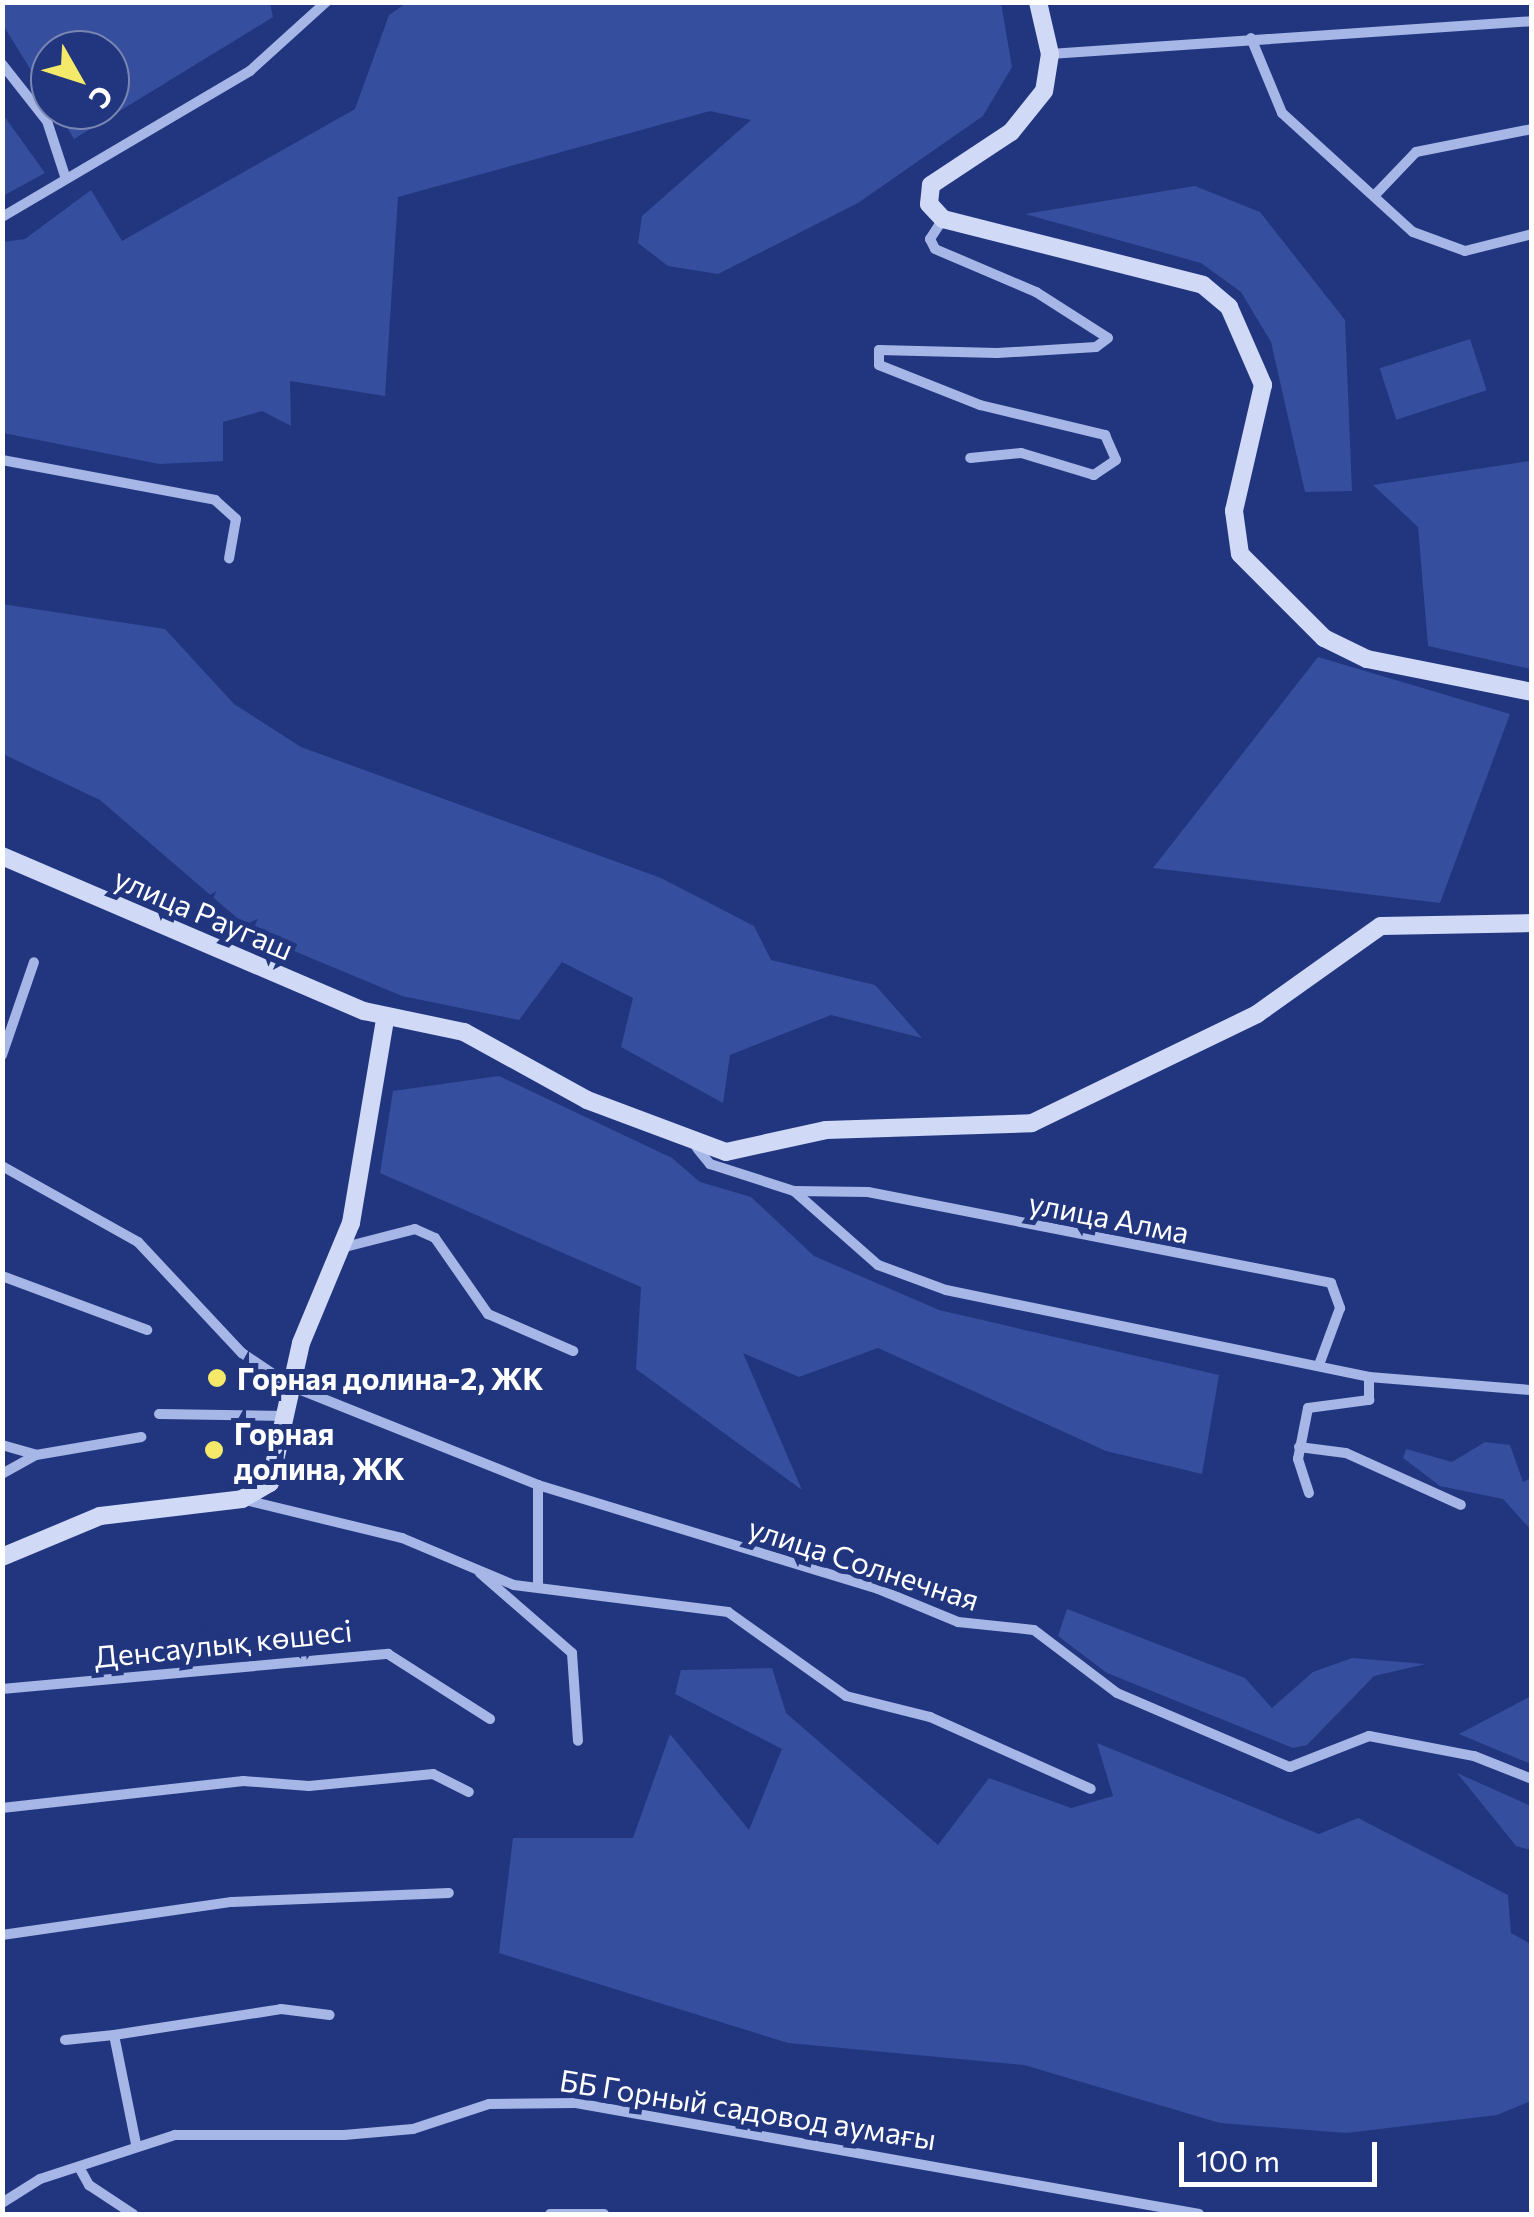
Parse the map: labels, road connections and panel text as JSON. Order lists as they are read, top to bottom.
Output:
{
  "streets": {
    "street": [
      "улица Раугаш",
      "улица Алма",
      "улица Солнечная",
      "Денсаулық көшесі",
      "ББ Горный садовод аумағы"
    ]
  },
  "places": ["Горная долина-2, ЖК", "Горная долина, ЖК"],
  "scale_bar": "100 m",
  "north": "bottom right"
}
